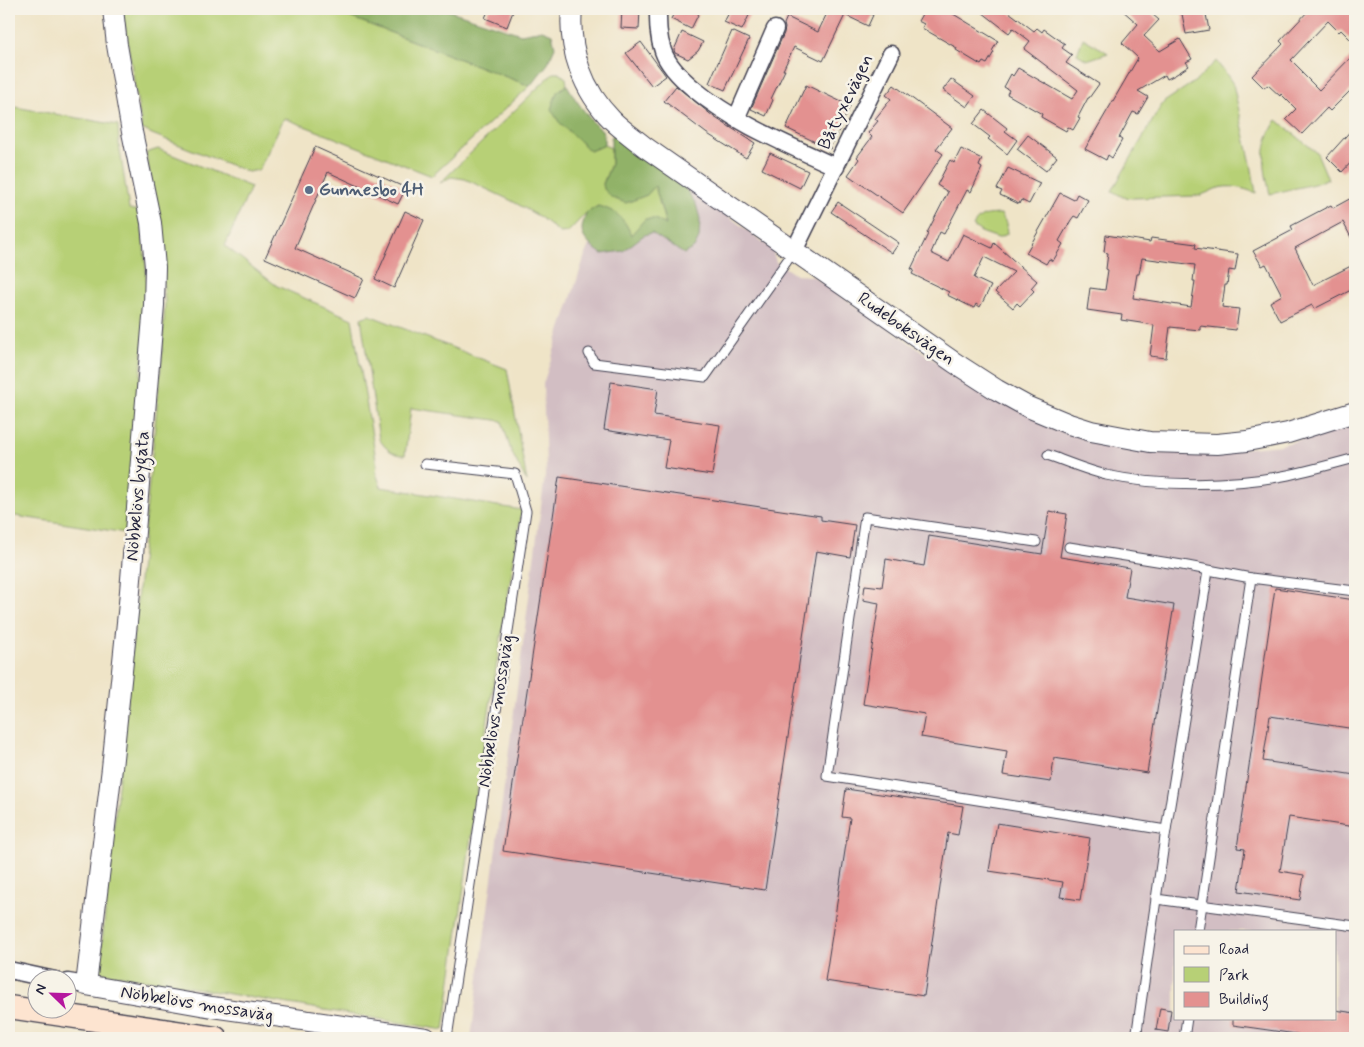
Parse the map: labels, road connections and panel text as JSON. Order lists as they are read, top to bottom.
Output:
{
  "streets": {
    "street": [
      "Båtyxevägen",
      "Rudeboksvägen",
      "Nöbbelövs bygata",
      "Nöbbelövs mossaväg"
    ]
  },
  "crossings": [
    ["Båtyxevägen", "Rudeboksvägen"]
  ],
  "places": ["Gunnesbo 4H"],
  "legend": ["Road", "Park", "Building"],
  "north": "top left"
}
